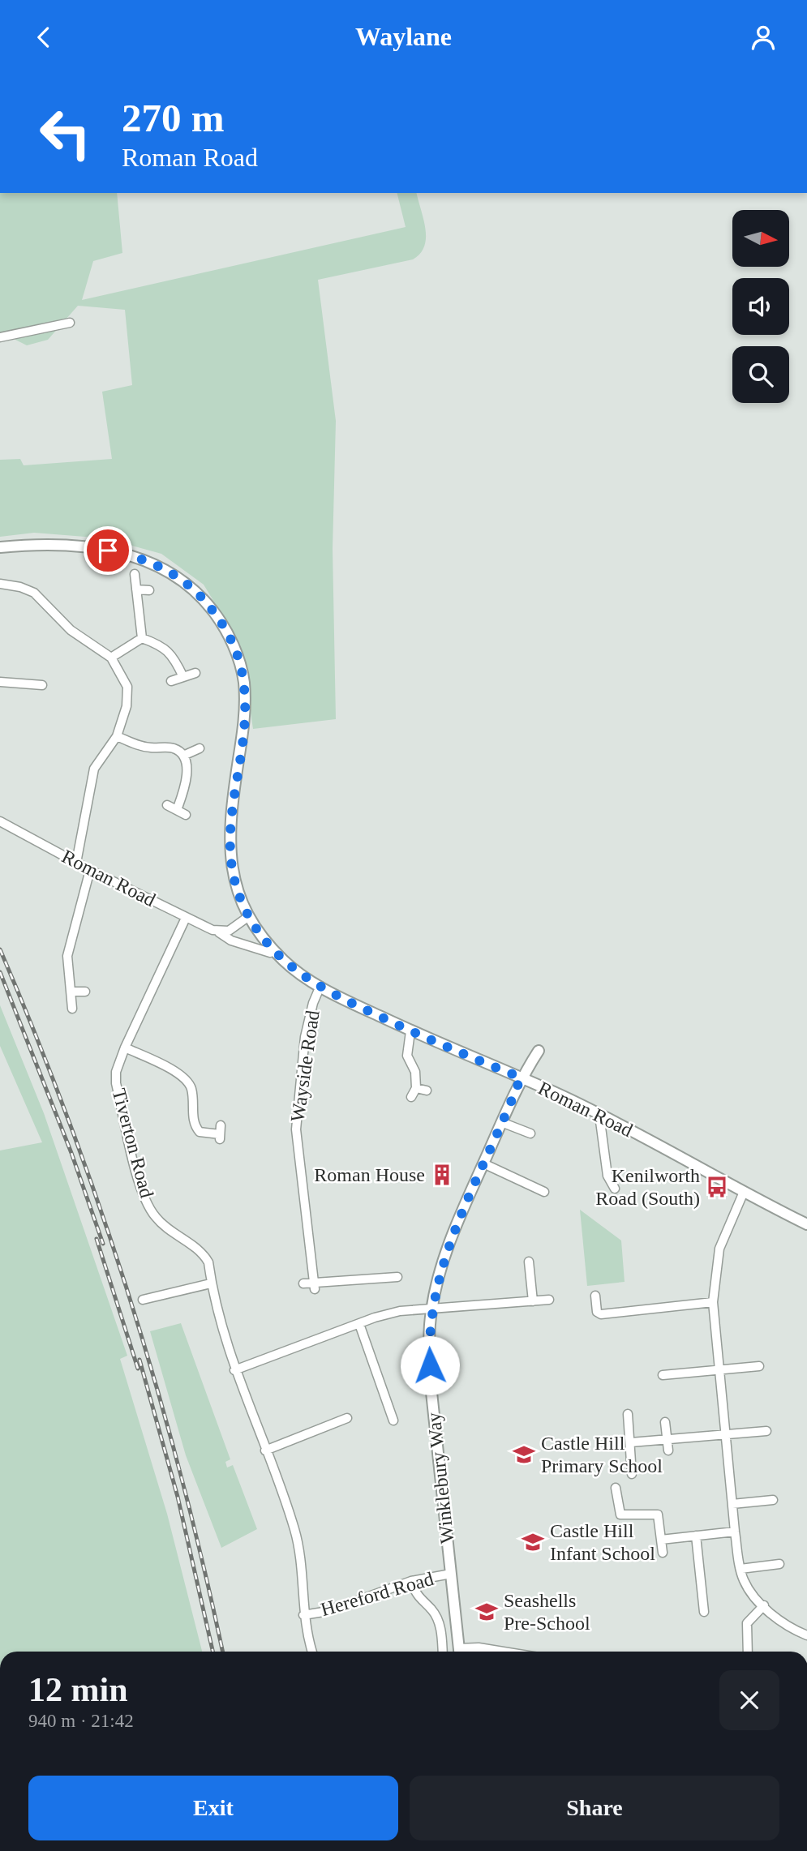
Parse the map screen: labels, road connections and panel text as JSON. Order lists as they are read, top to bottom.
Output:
{
  "streets": {
    "street": [
      "Roman Road",
      "Wayside Road",
      "Tiverton Road",
      "Winklebury Way",
      "Hereford Road"
    ]
  },
  "crossings": [
    ["Roman Road", "Wayside Road"],
    ["Roman Road", "Tiverton Road"],
    ["Roman Road", "Winklebury Way"],
    ["Tiverton Road", "Hereford Road"],
    ["Winklebury Way", "Hereford Road"]
  ],
  "places": {
    "building": ["Roman House"],
    "bus stop": ["Kenilworth Road (South)"],
    "school or university": ["Castle Hill Primary School", "Castle Hill Infant School", "Seashells Pre-School"]
  },
  "north": "right",
  "page": {
    "header": "Waylane",
    "turn": ["270 m", "Roman Road"],
    "heading": ["12 min", "940 m · 21:42"],
    "buttons": ["Exit", "Share"]
  }
}
